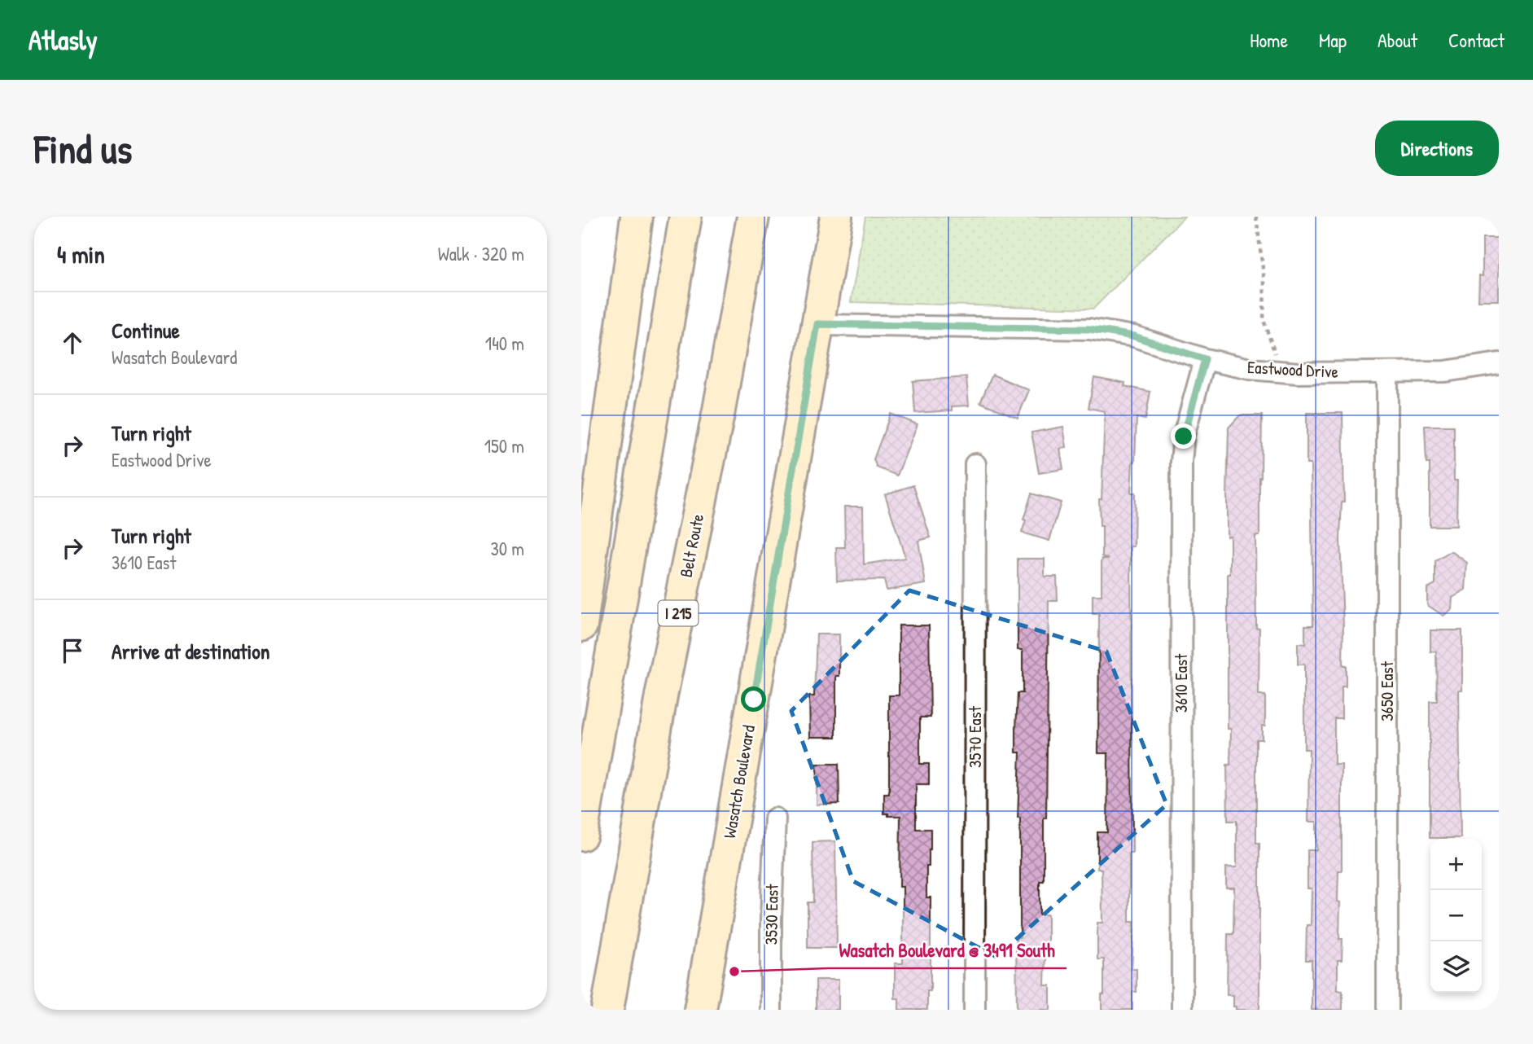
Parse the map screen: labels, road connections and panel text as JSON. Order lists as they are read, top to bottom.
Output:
{
  "streets": {
    "main road": ["Belt Route", "I 215", "Wasatch Boulevard"],
    "street": [
      "Eastwood Drive",
      "3610 East",
      "3650 East",
      "3570 East",
      "3530 East"
    ]
  },
  "crossings": [
    ["Eastwood Drive", "3610 East"],
    ["Eastwood Drive", "3650 East"],
    ["Eastwood Drive", "Wasatch Boulevard"]
  ],
  "places": ["Wasatch Boulevard @ 3491 South"],
  "page": {
    "header": "Atlasly",
    "nav": [
      "Home",
      "Map",
      "About",
      "Contact"
    ],
    "buttons": "Directions",
    "title": "Find us",
    "heading": ["4 min", "Walk · 320 m"],
    "list": [
      ["Continue", "Wasatch Boulevard", "140 m"],
      ["Turn right", "Eastwood Drive", "150 m"],
      ["Turn right", "3610 East", "30 m"],
      "Arrive at destination"
    ],
    "map_buttons": ["+", "−"]
  }
}
